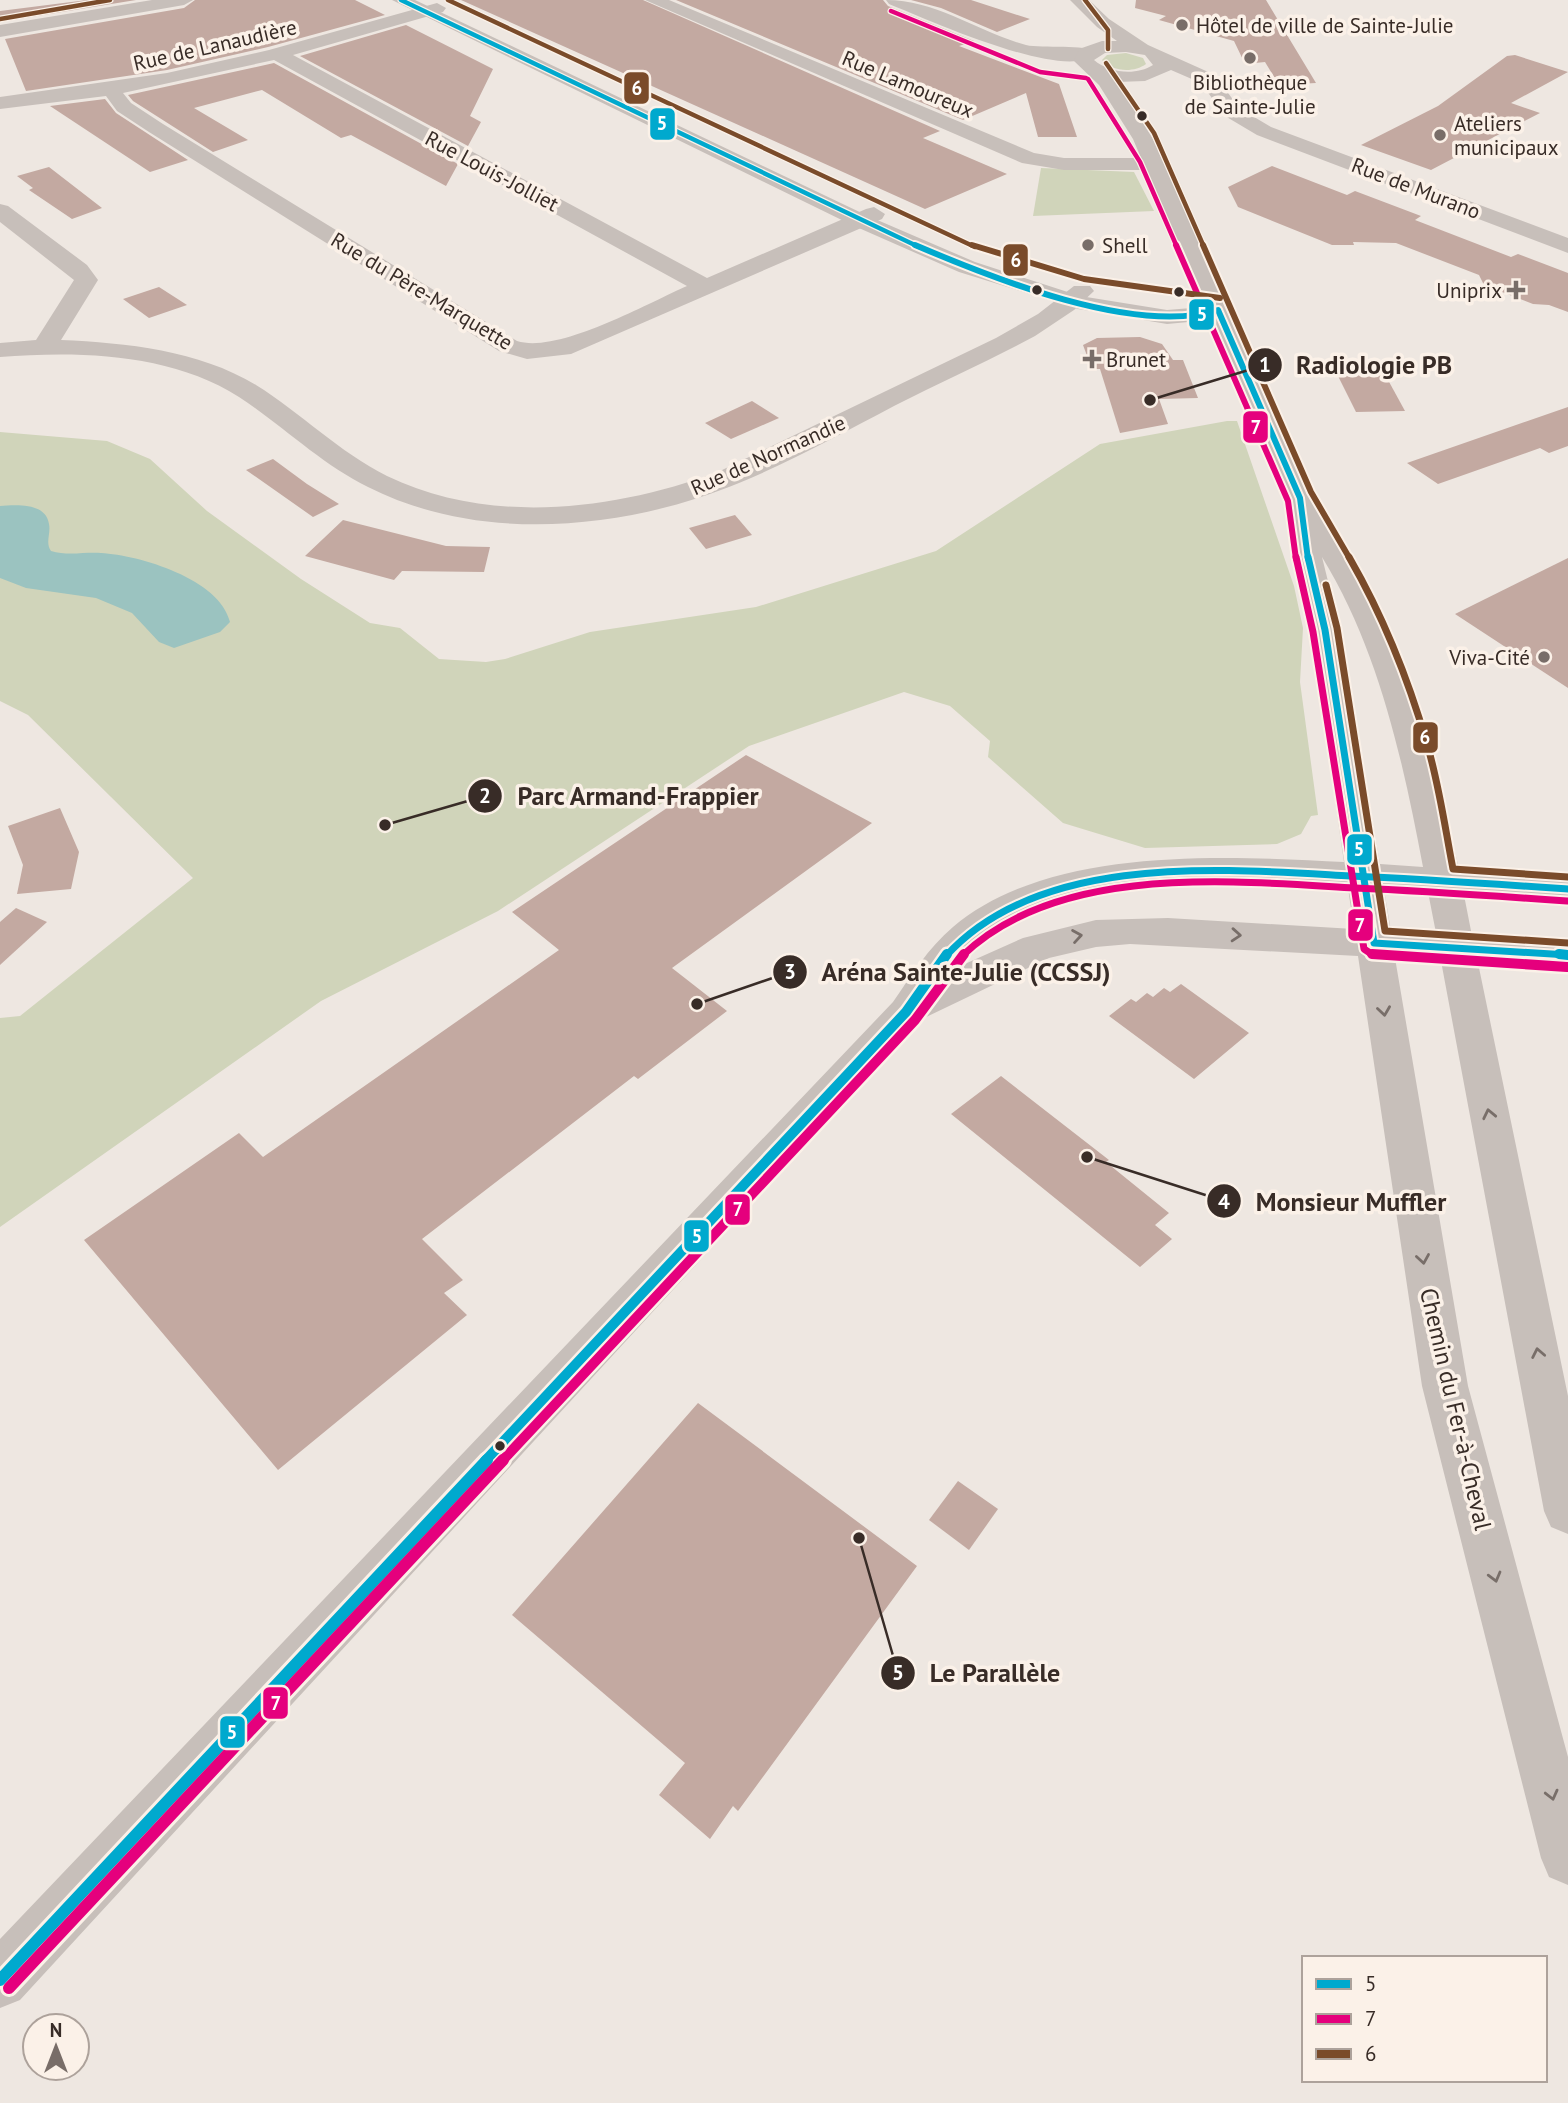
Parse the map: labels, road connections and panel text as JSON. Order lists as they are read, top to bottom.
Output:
{
  "streets": {
    "street": [
      "Rue de Lanaudière",
      "Rue Lamoureux",
      "Rue Louis-Jolliet",
      "Rue de Murano",
      "Rue du Père-Marquette",
      "Rue de Normandie",
      "Chemin du Fer-à-Cheval"
    ]
  },
  "crossings": [
    ["Rue de Lanaudière", "Rue Louis-Jolliet"],
    ["Rue de Lanaudière", "Rue du Père-Marquette"],
    ["Rue Lamoureux", "Chemin du Fer-à-Cheval"],
    ["Rue Louis-Jolliet", "Rue du Père-Marquette"],
    ["Rue de Murano", "Chemin du Fer-à-Cheval"]
  ],
  "places": {
    "other": [
      "Hôtel de ville de Sainte-Julie",
      "Bibliothèque de Sainte-Julie",
      "Ateliers municipaux",
      "Shell",
      "Radiologie PB",
      "Viva-Cité",
      "Parc Armand-Frappier",
      "Aréna Sainte-Julie (CCSSJ)",
      "Monsieur Muffler",
      "Le Parallèle"
    ],
    "health": ["Uniprix", "Brunet"]
  },
  "lines": ["transit line 5", "transit line 6", "transit line 7"],
  "legend": ["5", "7", "6"],
  "north": "top"
}
